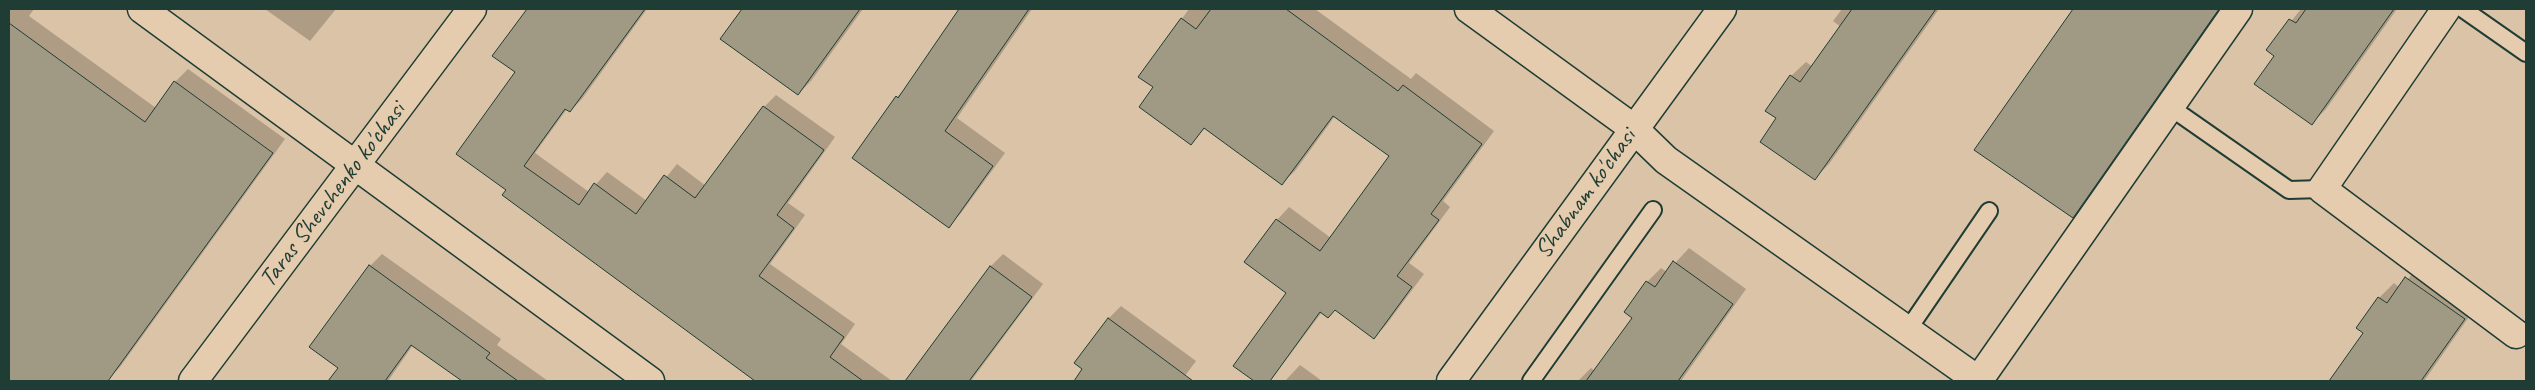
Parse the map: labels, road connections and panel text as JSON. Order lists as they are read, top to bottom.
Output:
{
  "streets": {
    "street": ["Shabnam ko'chasi", "Taras Shevchenko ko'chasi"]
  }
}
